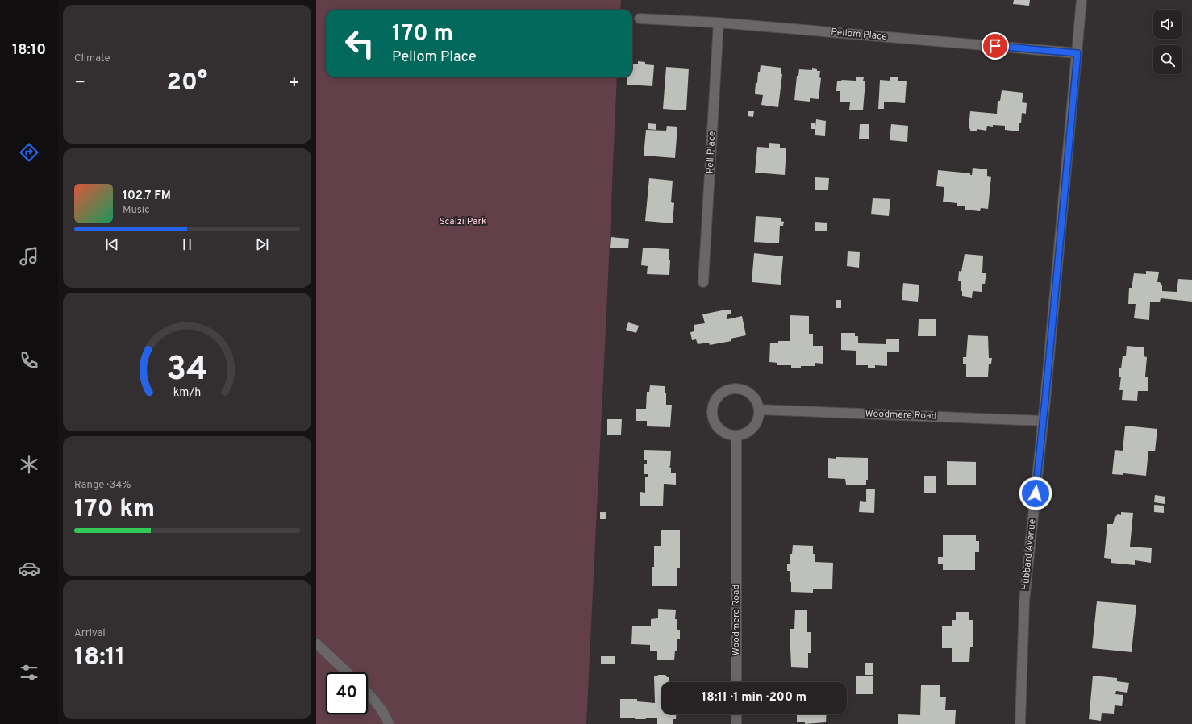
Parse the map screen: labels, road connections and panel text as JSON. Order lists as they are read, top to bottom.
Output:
{
  "streets": {
    "street": [
      "Pellom Place",
      "Pell Place",
      "Woodmere Road",
      "Hubbard Avenue"
    ]
  },
  "crossings": [
    ["Pellom Place", "Pell Place"],
    ["Pellom Place", "Hubbard Avenue"],
    ["Woodmere Road", "Hubbard Avenue"]
  ],
  "parks": ["Scalzi Park"],
  "page": {
    "tabs": "18:10",
    "tile": [
      "Climate",
      ["Range · 34%", "170 km"],
      ["Arrival", "18:11"]
    ],
    "turn": ["170 m", "Pellom Place"],
    "heat": ["−", "20°", "+"],
    "song": ["102.7 FM", "Music"],
    "limit": "40",
    "trip": "18:11 · 1 min · 200 m",
    "gauge": ["34", "km/h"]
  }
}
